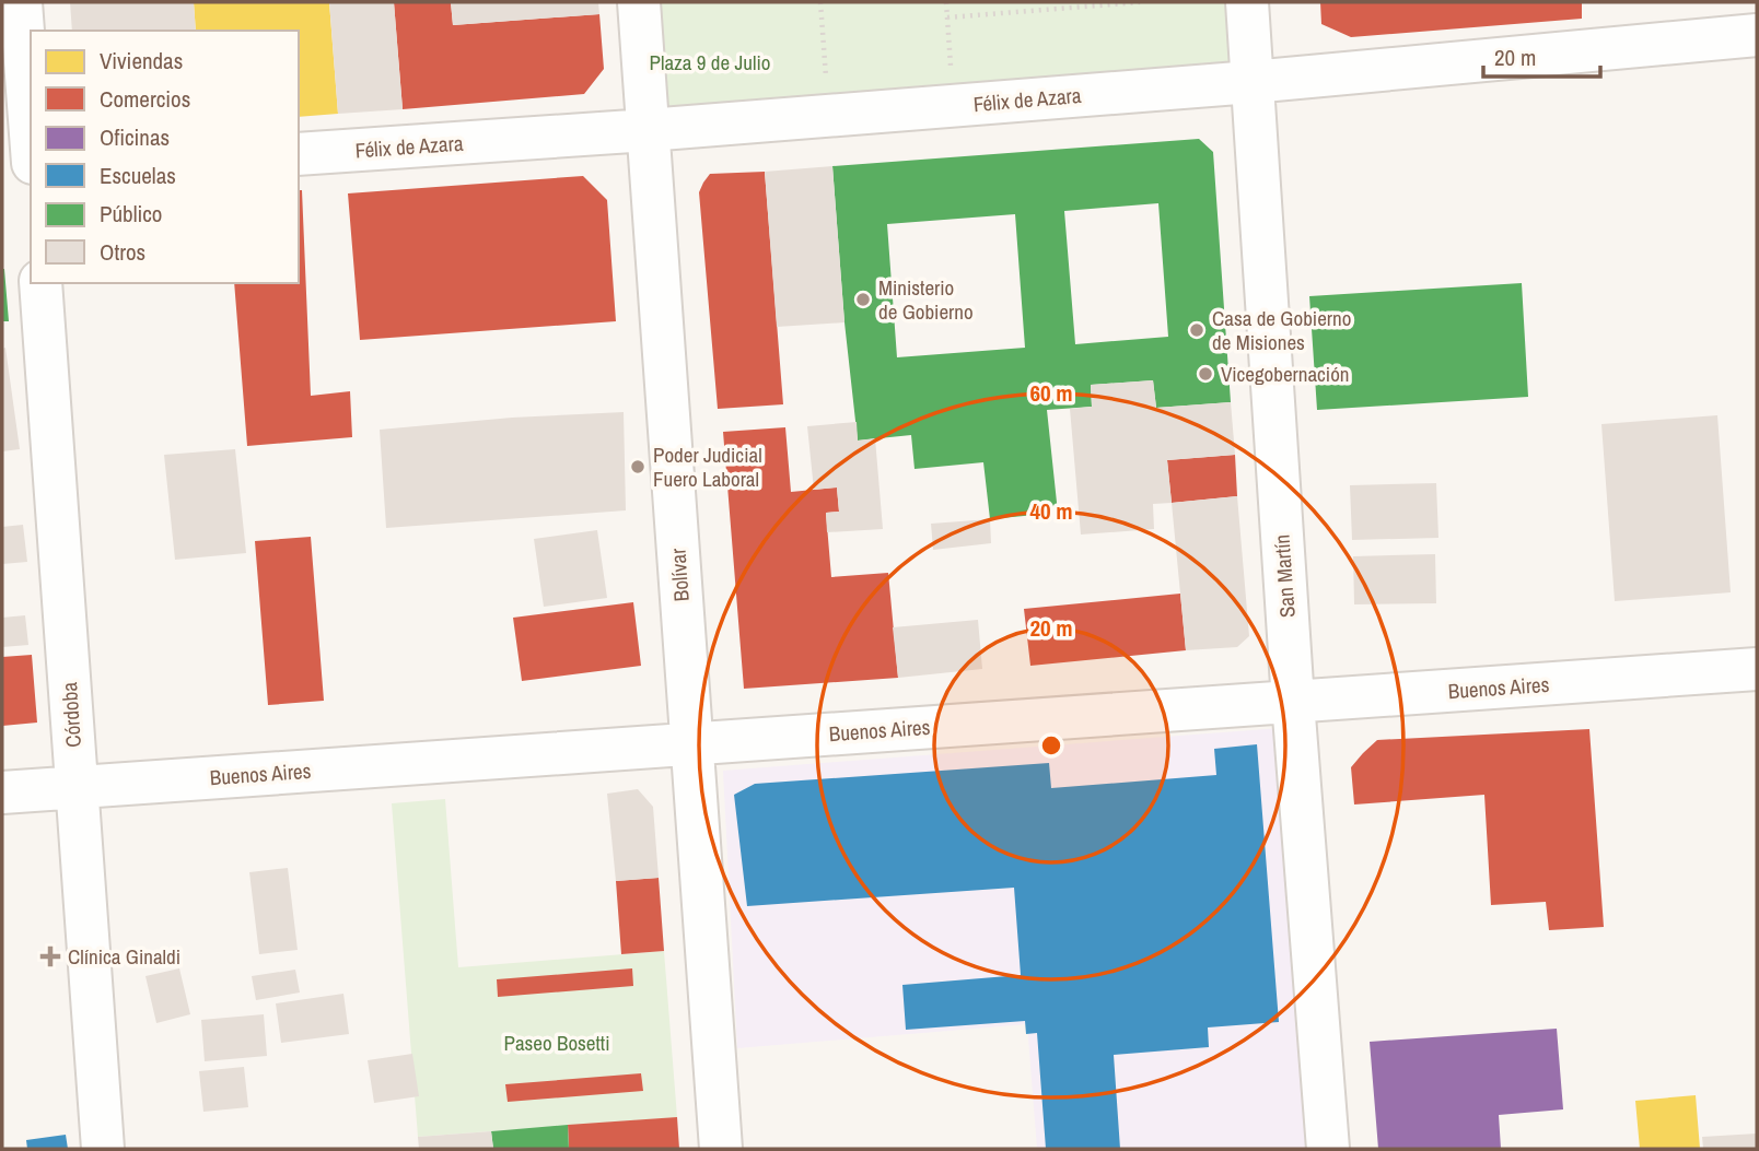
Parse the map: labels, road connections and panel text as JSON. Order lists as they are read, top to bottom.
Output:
{
  "streets": {
    "street": [
      "Félix de Azara",
      "Bolívar",
      "San Martín",
      "Buenos Aires",
      "Córdoba"
    ]
  },
  "crossings": [
    ["Félix de Azara", "Bolívar"],
    ["Félix de Azara", "San Martín"],
    ["Bolívar", "Buenos Aires"],
    ["San Martín", "Buenos Aires"],
    ["Buenos Aires", "Córdoba"]
  ],
  "parks": ["Plaza 9 de Julio", "Paseo Bosetti"],
  "places": {
    "other": [
      "Ministerio de Gobierno",
      "Casa de Gobierno de Misiones",
      "Vicegobernación",
      "Poder Judicial Fuero Laboral"
    ],
    "health": ["Clínica Ginaldi"]
  },
  "legend": [
    "Viviendas",
    "Comercios",
    "Oficinas",
    "Escuelas",
    "Público",
    "Otros"
  ],
  "scale_bar": "20 m",
  "rings": ["60 m", "40 m", "20 m"]
}
